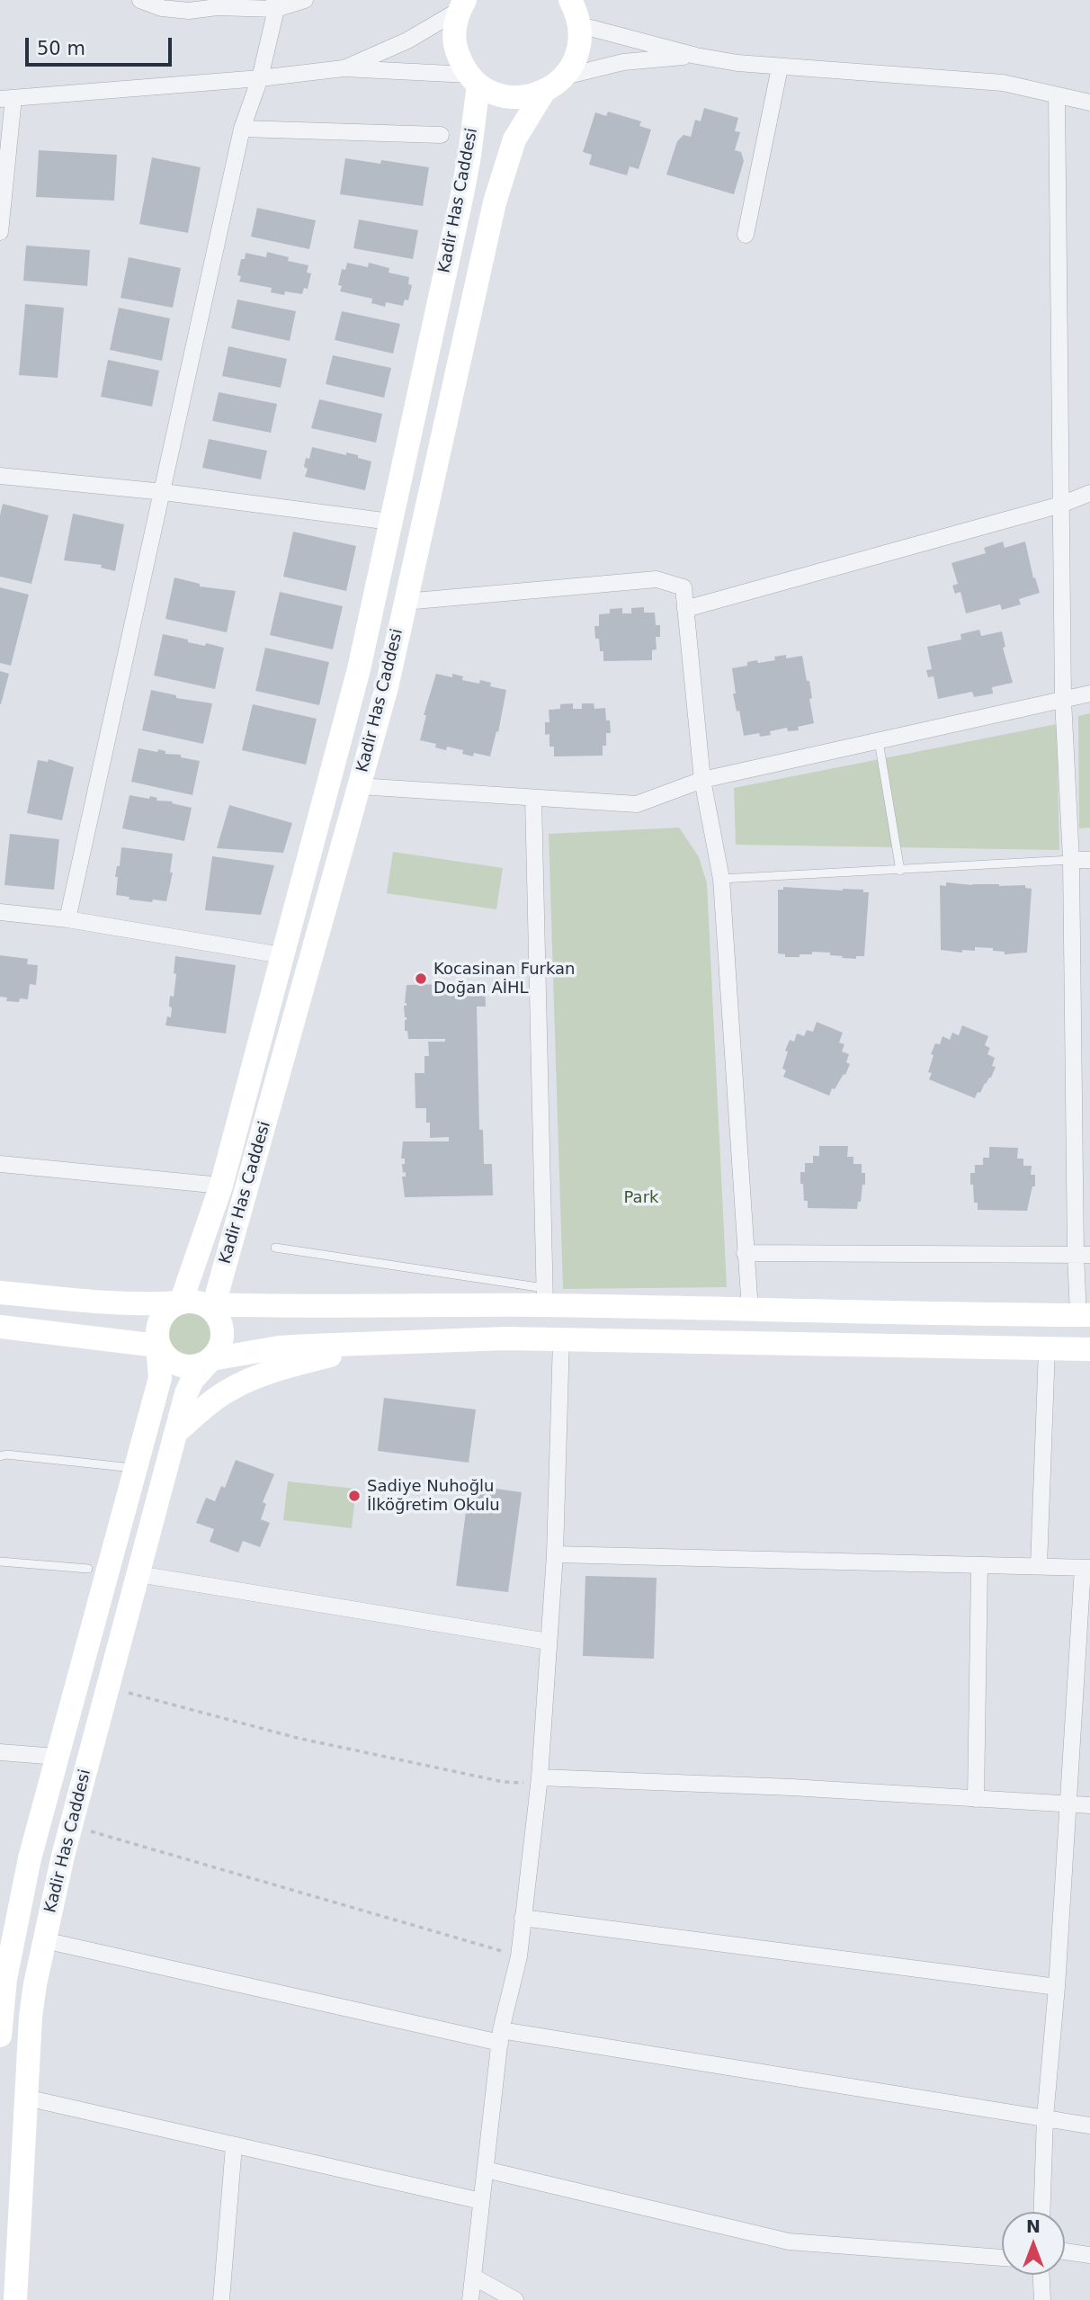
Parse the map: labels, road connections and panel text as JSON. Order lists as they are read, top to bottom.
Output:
{
  "streets": {
    "street": ["Kadir Has Caddesi"]
  },
  "parks": ["Park"],
  "places": ["Kocasinan Furkan Doğan AİHL", "Sadiye Nuhoğlu İlköğretim Okulu"],
  "scale_bar": "50 m",
  "north": "top"
}
